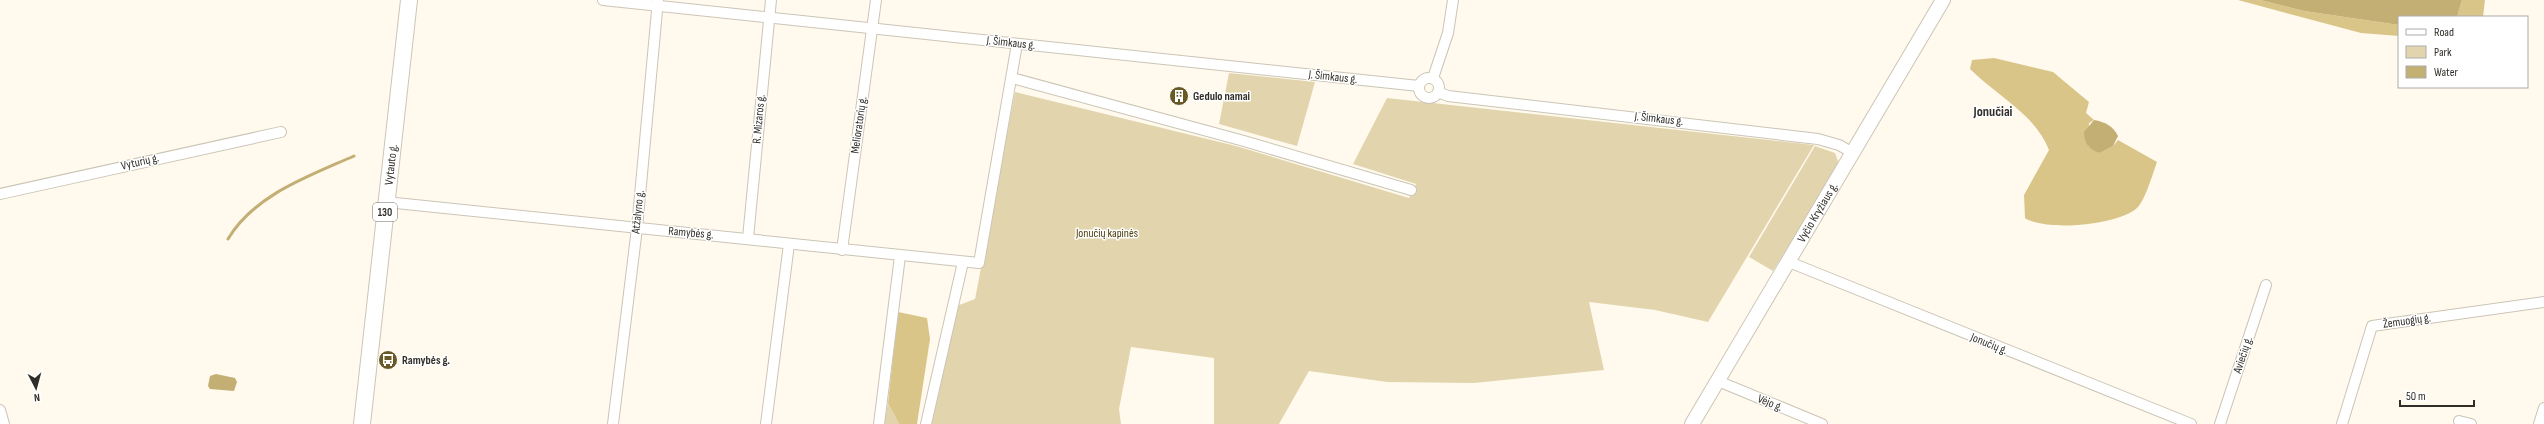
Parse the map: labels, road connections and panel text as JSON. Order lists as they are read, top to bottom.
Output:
{
  "streets": {
    "main road": ["Vytauto g.", "130"],
    "street": [
      "J. Šimkaus g.",
      "R. Mizaros g.",
      "Melioratorių g.",
      "Vyturių g.",
      "Atžalyno g.",
      "Vyčio Kryžiaus g.",
      "Ramybės g.",
      "Žemuogių g.",
      "Jonučių g.",
      "Aviečių g.",
      "Vėjo g."
    ]
  },
  "crossings": [
    ["J. Šimkaus g.", "R. Mizaros g."],
    ["J. Šimkaus g.", "Melioratorių g."],
    ["J. Šimkaus g.", "Atžalyno g."],
    ["J. Šimkaus g.", "Vyčio Kryžiaus g."],
    ["R. Mizaros g.", "Ramybės g."],
    ["Melioratorių g.", "Ramybės g."],
    ["Vytauto g.", "Ramybės g."],
    ["Atžalyno g.", "Ramybės g."],
    ["Vyčio Kryžiaus g.", "Jonučių g."],
    ["Vyčio Kryžiaus g.", "Vėjo g."]
  ],
  "districts": ["Jonučiai"],
  "parks": ["Jonučių kapinės"],
  "places": {
    "building": ["Gedulo namai"],
    "bus stop": ["Ramybės g."]
  },
  "legend": ["Road", "Park", "Water"],
  "scale_bar": "50 m",
  "north": "bottom"
}
